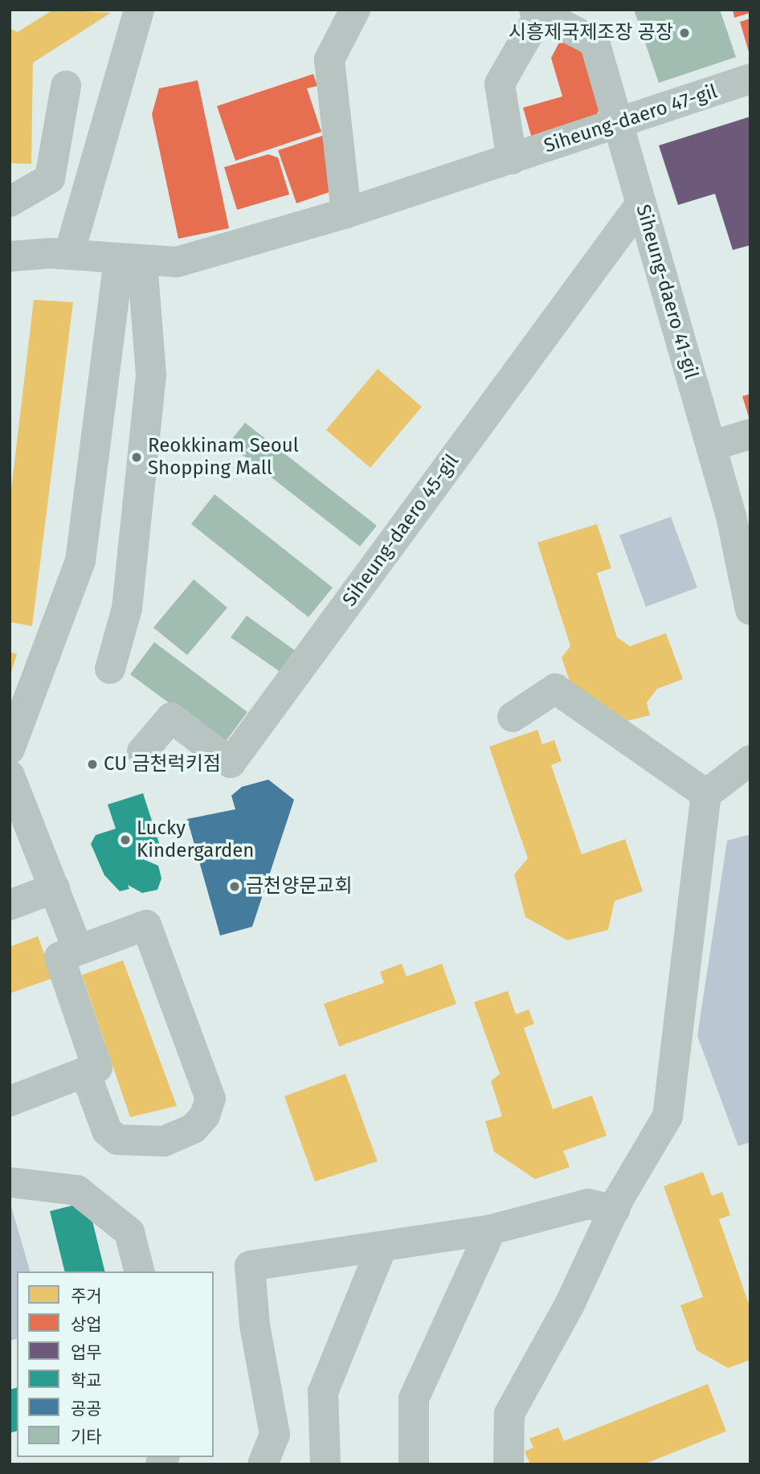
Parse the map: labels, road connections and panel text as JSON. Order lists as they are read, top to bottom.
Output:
{
  "streets": {
    "street": ["Siheung-daero 47-gil", "Siheung-daero 41-gil", "Siheung-daero 45-gil"]
  },
  "crossings": [
    ["Siheung-daero 47-gil", "Siheung-daero 41-gil"],
    ["Siheung-daero 41-gil", "Siheung-daero 45-gil"]
  ],
  "places": [
    "시흥제국제조장 공장",
    "Reokkinam Seoul Shopping Mall",
    "CU 금천럭키점",
    "Lucky Kindergarden",
    "금천양문교회"
  ],
  "legend": [
    "주거",
    "상업",
    "업무",
    "학교",
    "공공",
    "기타"
  ]
}
